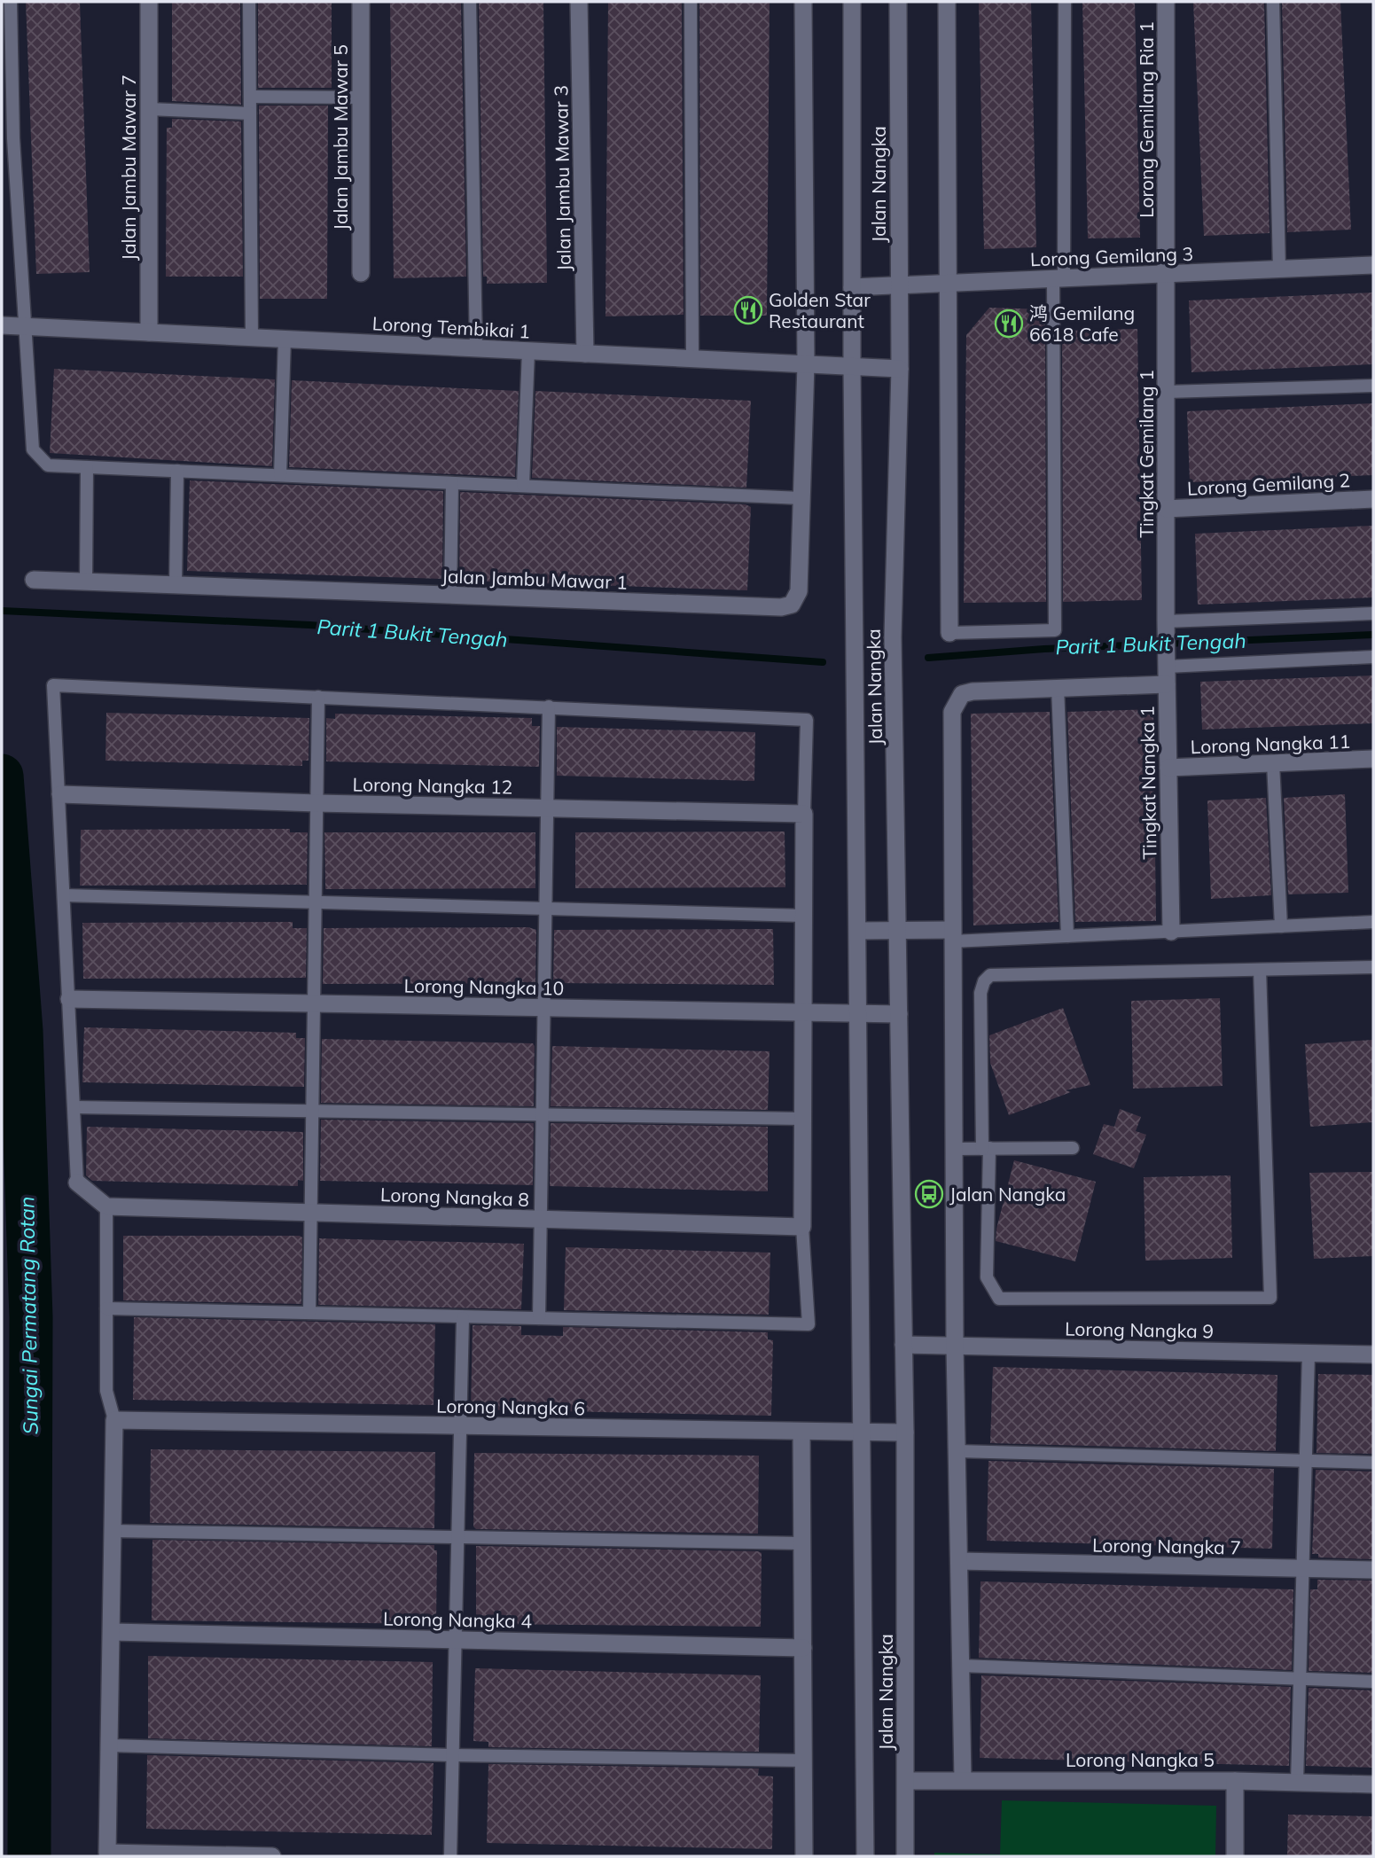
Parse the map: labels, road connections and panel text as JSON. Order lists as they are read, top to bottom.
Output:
{
  "streets": {
    "street": [
      "Lorong Gemilang Ria 1",
      "Jalan Jambu Mawar 5",
      "Jalan Jambu Mawar 7",
      "Jalan Jambu Mawar 3",
      "Jalan Nangka",
      "Lorong Gemilang 3",
      "Lorong Tembikai 1",
      "Tingkat Gemilang 1",
      "Lorong Gemilang 2",
      "Jalan Jambu Mawar 1",
      "Lorong Nangka 11",
      "Tingkat Nangka 1",
      "Lorong Nangka 12",
      "Lorong Nangka 10",
      "Lorong Nangka 8",
      "Lorong Nangka 9",
      "Lorong Nangka 6",
      "Lorong Nangka 7",
      "Lorong Nangka 4",
      "Lorong Nangka 5"
    ]
  },
  "crossings": [
    ["Lorong Gemilang Ria 1", "Lorong Gemilang 3"],
    ["Lorong Gemilang Ria 1", "Tingkat Gemilang 1"],
    ["Jalan Jambu Mawar 7", "Lorong Tembikai 1"],
    ["Jalan Jambu Mawar 3", "Lorong Tembikai 1"],
    ["Jalan Nangka", "Lorong Gemilang 3"],
    ["Jalan Nangka", "Lorong Tembikai 1"],
    ["Jalan Nangka", "Lorong Nangka 10"],
    ["Jalan Nangka", "Lorong Nangka 9"],
    ["Jalan Nangka", "Lorong Nangka 6"],
    ["Jalan Nangka", "Lorong Nangka 5"],
    ["Lorong Gemilang 3", "Tingkat Gemilang 1"],
    ["Lorong Tembikai 1", "Jalan Jambu Mawar 1"],
    ["Tingkat Gemilang 1", "Lorong Gemilang 2"],
    ["Tingkat Gemilang 1", "Tingkat Nangka 1"],
    ["Lorong Nangka 11", "Tingkat Nangka 1"]
  ],
  "water": ["Parit 1 Bukit Tengah", "Sungai Permatang Rotan"],
  "places": {
    "restaurant": ["Golden Star Restaurant", "鸿 Gemilang 6618 Cafe"],
    "bus stop": ["Jalan Nangka"]
  }
}
